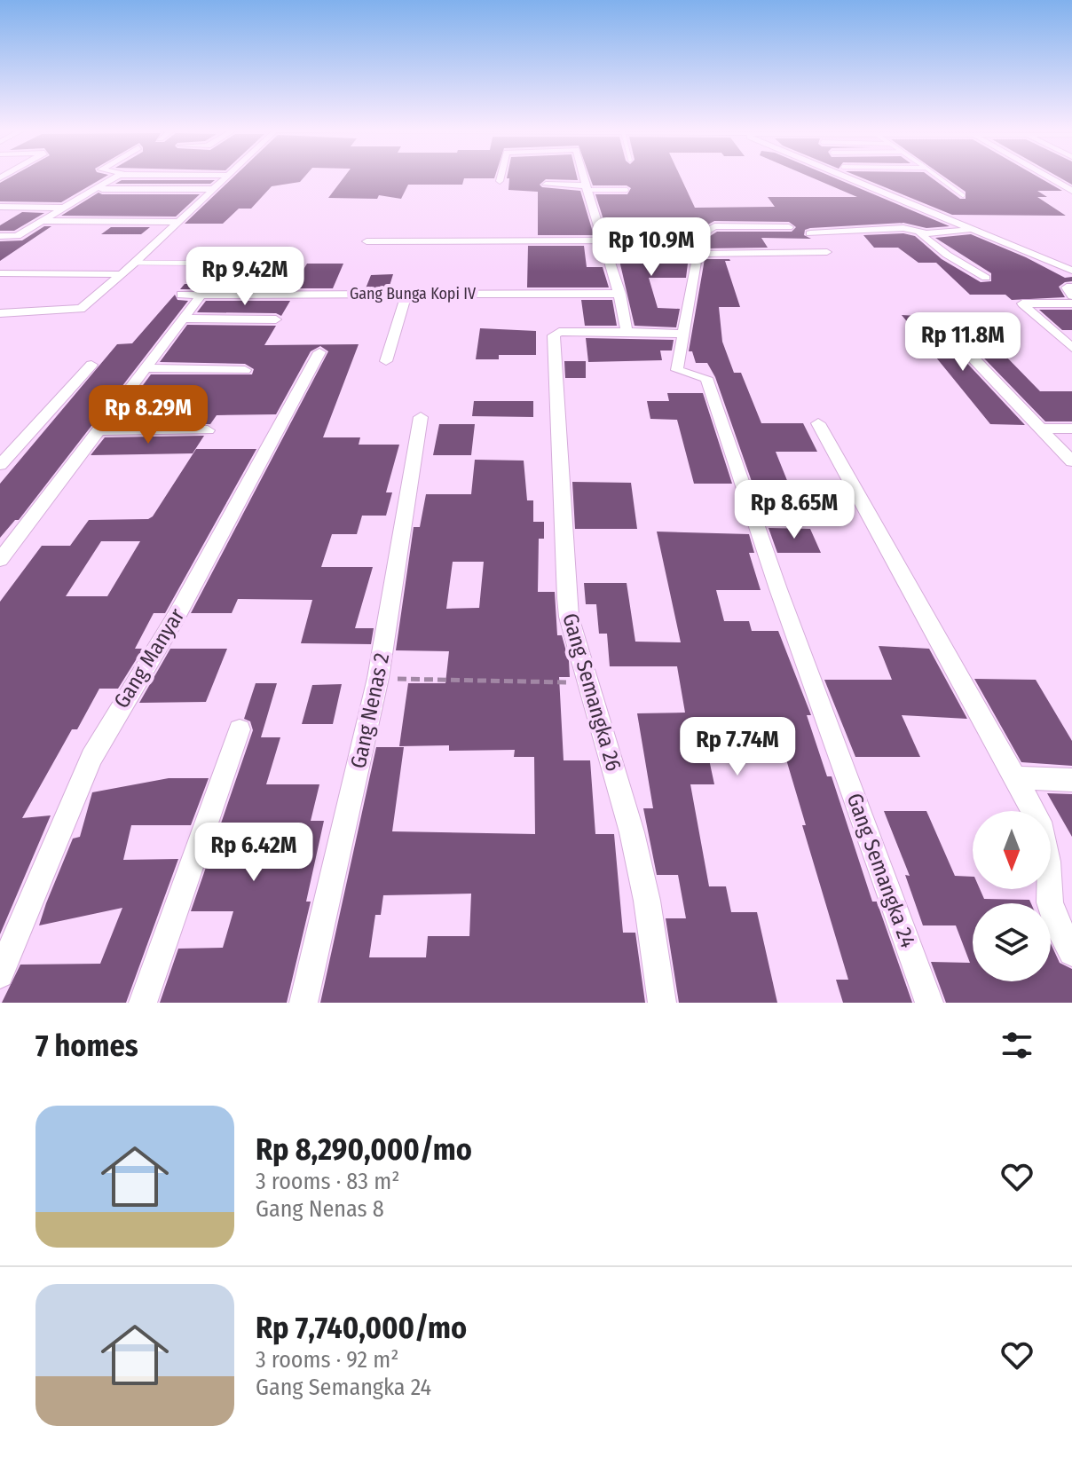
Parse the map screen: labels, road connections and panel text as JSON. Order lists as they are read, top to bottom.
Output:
{
  "streets": {
    "street": [
      "Gang Bunga Kopi IV",
      "Gang Manyar",
      "Gang Semangka 26",
      "Gang Nenas 2",
      "Gang Semangka 24"
    ]
  },
  "north": "bottom",
  "page": {
    "price": [
      "Rp 10.9M",
      "Rp 9.42M",
      "Rp 11.8M",
      "Rp 8.29M",
      "Rp 8.65M",
      "Rp 7.74M",
      "Rp 6.42M"
    ],
    "heading": "7 homes",
    "list": [
      {
        "name": "Rp 8,290,000/mo",
        "note": "3 rooms · 83 m² · Gang Nenas 8"
      },
      {
        "name": "Rp 7,740,000/mo",
        "note": "3 rooms · 92 m² · Gang Semangka 24"
      }
    ]
  }
}
